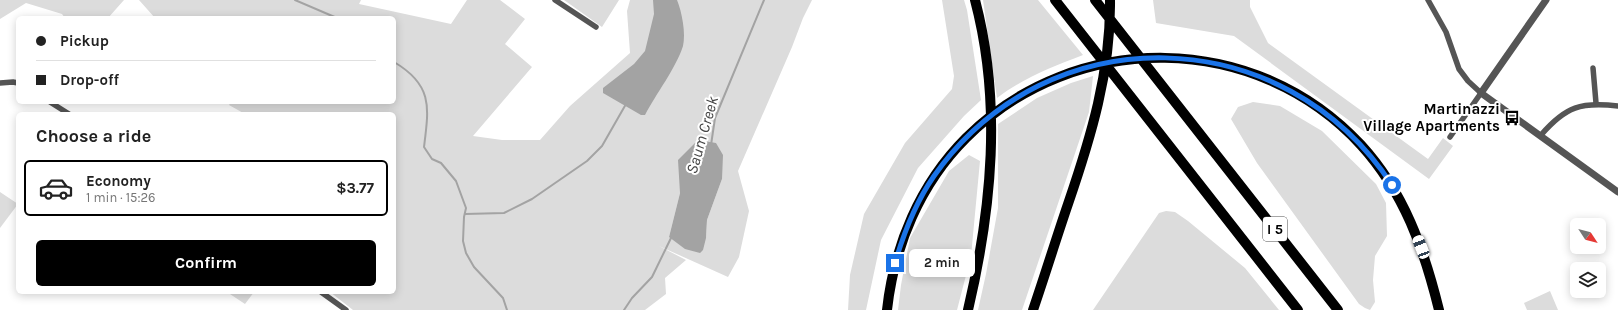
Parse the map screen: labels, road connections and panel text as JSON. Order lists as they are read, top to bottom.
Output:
{
  "streets": {
    "highway": ["I 5"]
  },
  "water": ["Saum Creek"],
  "places": {
    "bus stop": ["Martinazzi Village Apartments"]
  },
  "north": "bottom right",
  "page": {
    "banner": ["Pickup", "Drop-off"],
    "heading": "Choose a ride",
    "list": [
      {
        "name": "Economy",
        "note": "1 min · 15:26",
        "value": "$3.77"
      }
    ],
    "buttons": "Confirm",
    "bubble": "2 min"
  }
}
